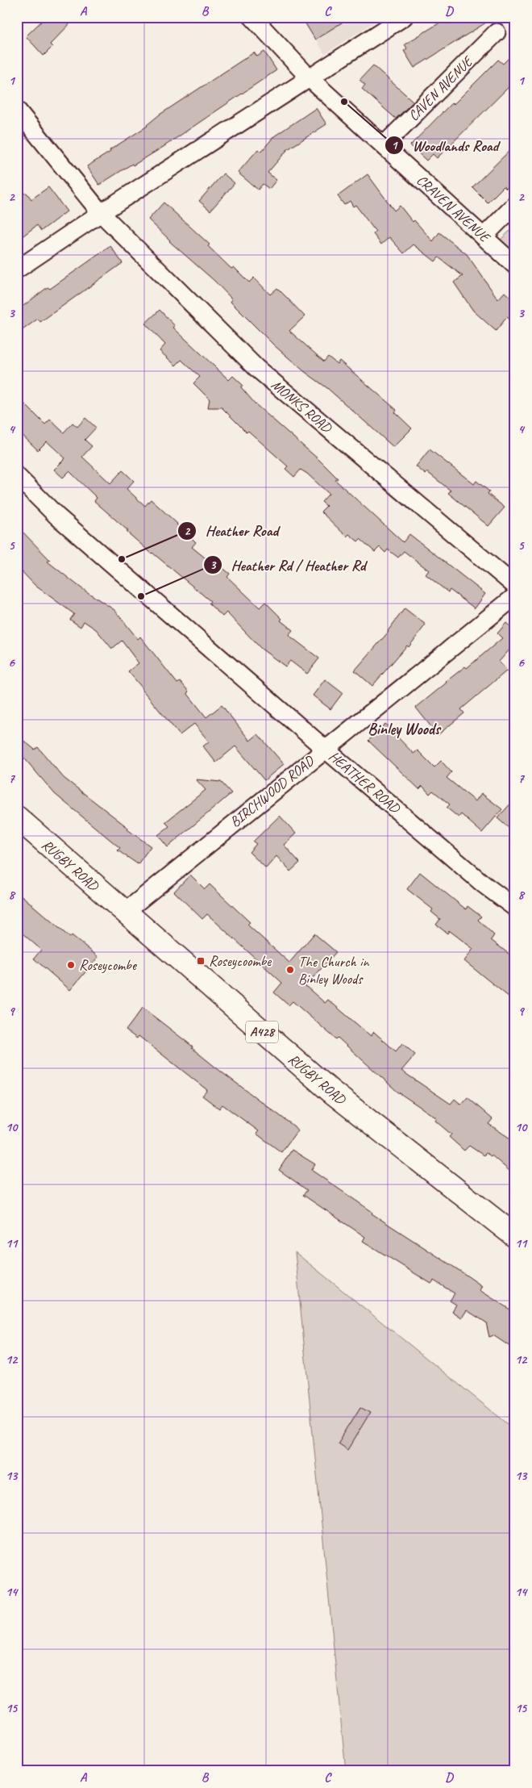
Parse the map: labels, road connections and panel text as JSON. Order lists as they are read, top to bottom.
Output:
{
  "streets": {
    "main road": ["RUGBY ROAD", "A428"],
    "street": [
      "CAVEN AVENUE",
      "CRAVEN AVENUE",
      "MONKS ROAD",
      "HEATHER ROAD",
      "BIRCHWOOD ROAD"
    ]
  },
  "crossings": [
    ["CAVEN AVENUE", "CRAVEN AVENUE"],
    ["HEATHER ROAD", "BIRCHWOOD ROAD"],
    ["BIRCHWOOD ROAD", "RUGBY ROAD"]
  ],
  "districts": ["Binley Woods"],
  "places": {
    "other": [
      "Woodlands Road",
      "Heather Road",
      "Heather Rd / Heather Rd",
      "Roseycombe",
      "The Church in Binley Woods"
    ],
    "transit": ["Roseycoombe"]
  },
  "grid": {
    "columns": [
      "A",
      "B",
      "C",
      "D"
    ],
    "rows": [
      "1",
      "2",
      "3",
      "4",
      "5",
      "6",
      "7",
      "8",
      "9",
      "10",
      "11",
      "12",
      "13",
      "14",
      "15"
    ]
  }
}
